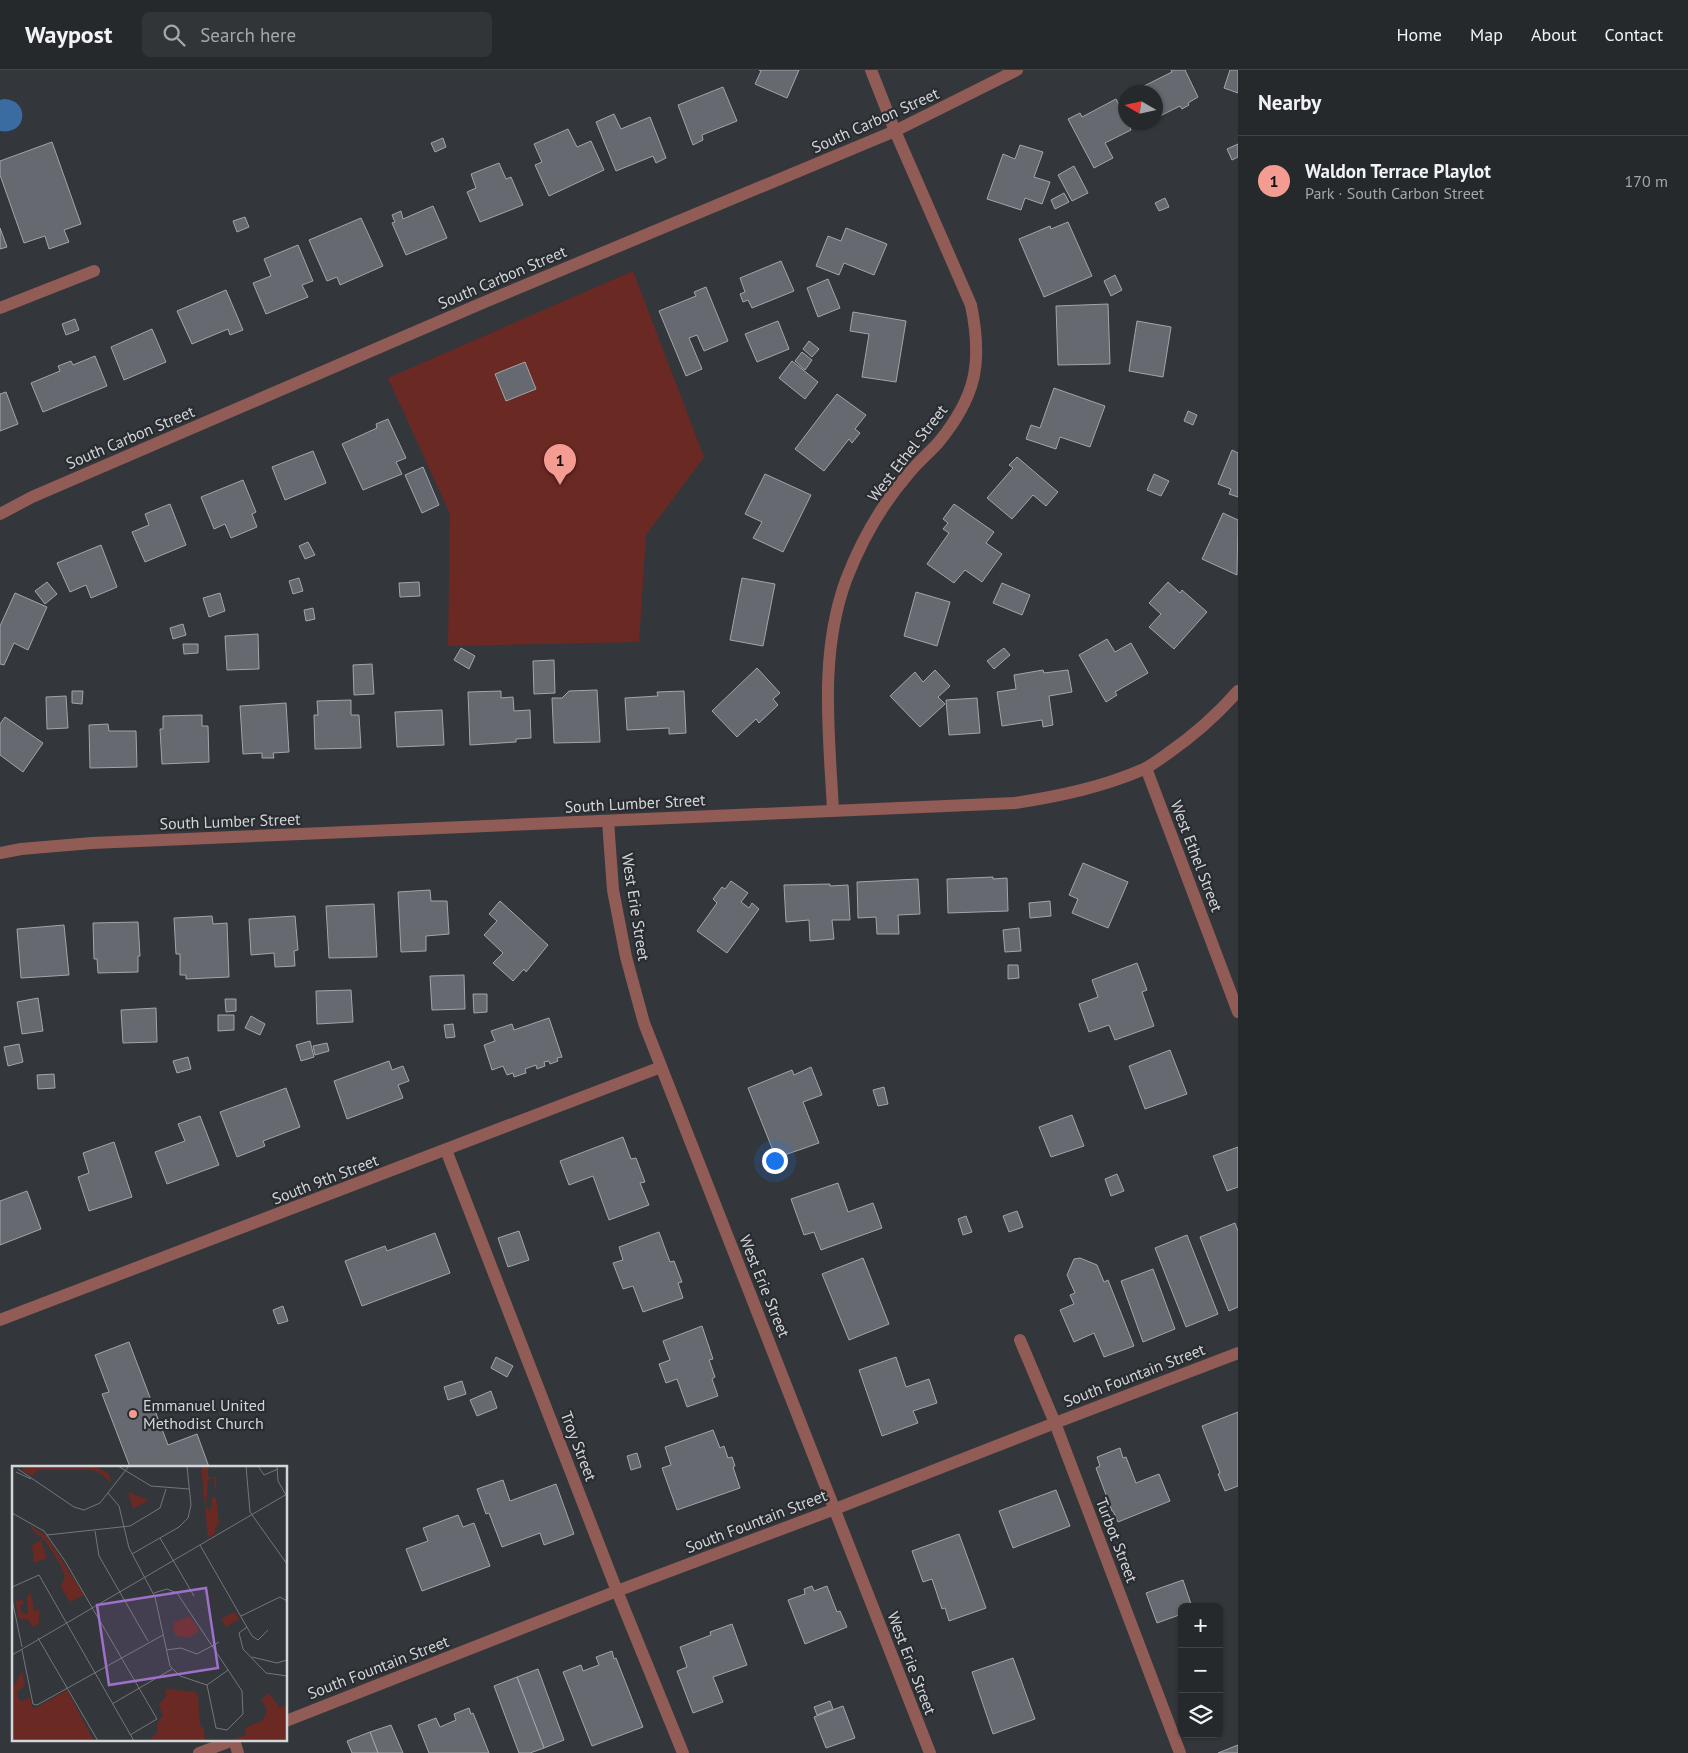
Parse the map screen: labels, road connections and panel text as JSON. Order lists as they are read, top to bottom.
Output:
{
  "streets": {
    "street": [
      "South Carbon Street",
      "West Ethel Street",
      "South Lumber Street",
      "West Erie Street",
      "South 9th Street",
      "South Fountain Street",
      "Troy Street",
      "Turbot Street"
    ]
  },
  "crossings": [
    ["South Carbon Street", "West Ethel Street"],
    ["West Ethel Street", "South Lumber Street"],
    ["South Lumber Street", "West Erie Street"],
    ["West Erie Street", "South 9th Street"],
    ["West Erie Street", "South Fountain Street"],
    ["South 9th Street", "Troy Street"],
    ["South Fountain Street", "Troy Street"],
    ["South Fountain Street", "Turbot Street"]
  ],
  "places": ["Emmanuel United Methodist Church"],
  "north": "left",
  "page": {
    "header": "Waypost",
    "search": "Search here",
    "nav": [
      "Home",
      "Map",
      "About",
      "Contact"
    ],
    "heading": "Nearby",
    "list": [
      {
        "mark": "1",
        "name": "Waldon Terrace Playlot",
        "note": "Park · South Carbon Street",
        "value": "170 m"
      }
    ],
    "pins": "1",
    "map_buttons": ["+", "−"]
  }
}
